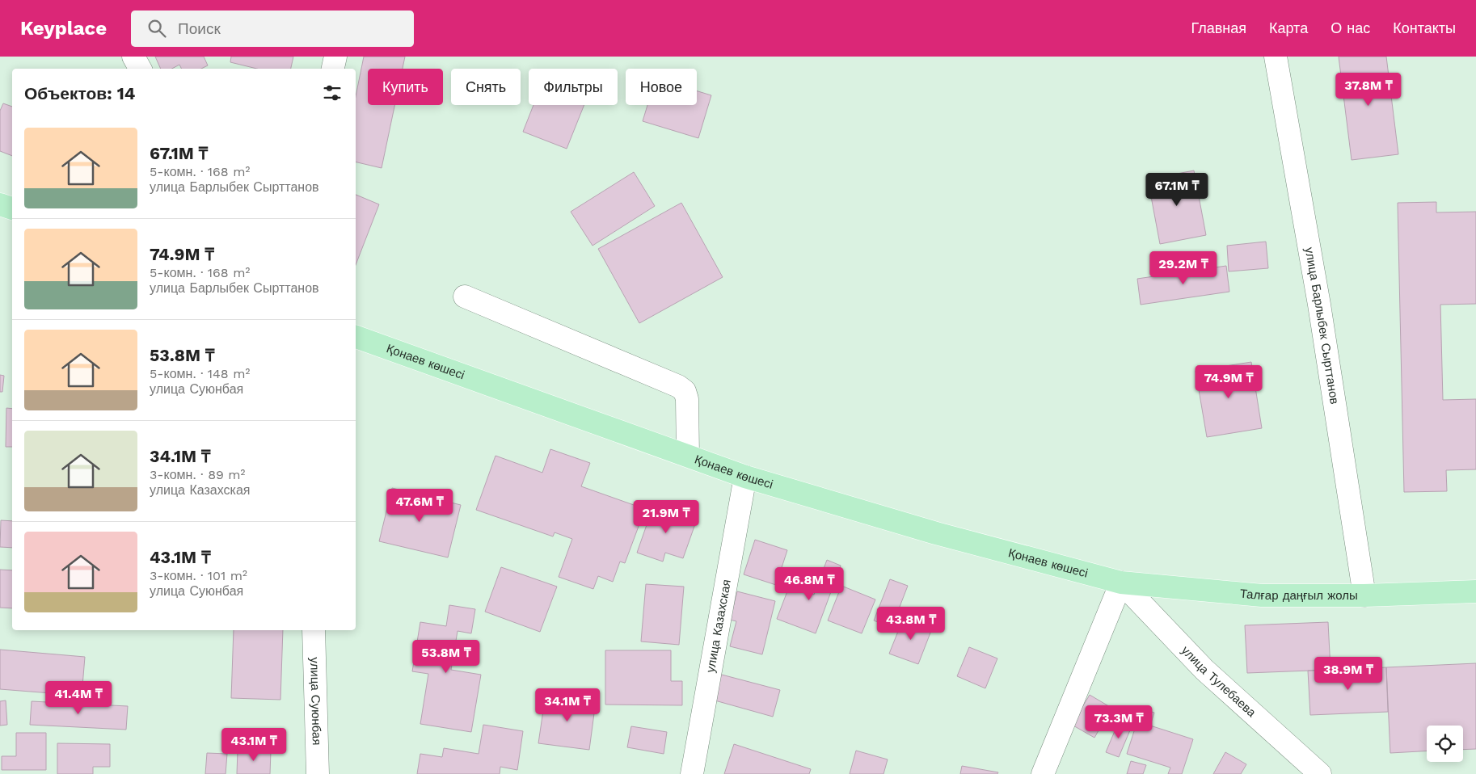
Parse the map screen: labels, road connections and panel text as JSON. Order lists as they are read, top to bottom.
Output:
{
  "streets": {
    "main road": ["Қонаев көшесі", "Талғар даңғыл жолы"],
    "street": [
      "улица Барлыбек Сырттанов",
      "улица Казахская",
      "улица Тулебаева",
      "улица Суюнбая"
    ]
  },
  "crossings": [
    ["улица Барлыбек Сырттанов", "Талғар даңғыл жолы"],
    ["Қонаев көшесі", "Талғар даңғыл жолы"],
    ["Қонаев көшесі", "улица Казахская"],
    ["Қонаев көшесі", "улица Тулебаева"],
    ["Талғар даңғыл жолы", "улица Тулебаева"]
  ],
  "page": {
    "header": "Keyplace",
    "search": "Поиск",
    "nav": [
      "Главная",
      "Карта",
      "О нас",
      "Контакты"
    ],
    "chip": [
      "Купить",
      "Снять",
      "Фильтры",
      "Новое"
    ],
    "heading": "Объектов: 14",
    "price": [
      "37.8M ₸",
      "67.1M ₸",
      "29.2M ₸",
      "74.9M ₸",
      "47.6M ₸",
      "21.9M ₸",
      "46.8M ₸",
      "43.8M ₸",
      "53.8M ₸",
      "38.9M ₸",
      "41.4M ₸",
      "34.1M ₸",
      "73.3M ₸",
      "43.1M ₸"
    ],
    "list": [
      {
        "name": "67.1M ₸",
        "note": "5-комн. · 168 m² · улица Барлыбек Сырттанов"
      },
      {
        "name": "74.9M ₸",
        "note": "5-комн. · 168 m² · улица Барлыбек Сырттанов"
      },
      {
        "name": "53.8M ₸",
        "note": "5-комн. · 148 m² · улица Суюнбая"
      },
      {
        "name": "34.1M ₸",
        "note": "3-комн. · 89 m² · улица Казахская"
      },
      {
        "name": "43.1M ₸",
        "note": "3-комн. · 101 m² · улица Суюнбая"
      }
    ]
  }
}
